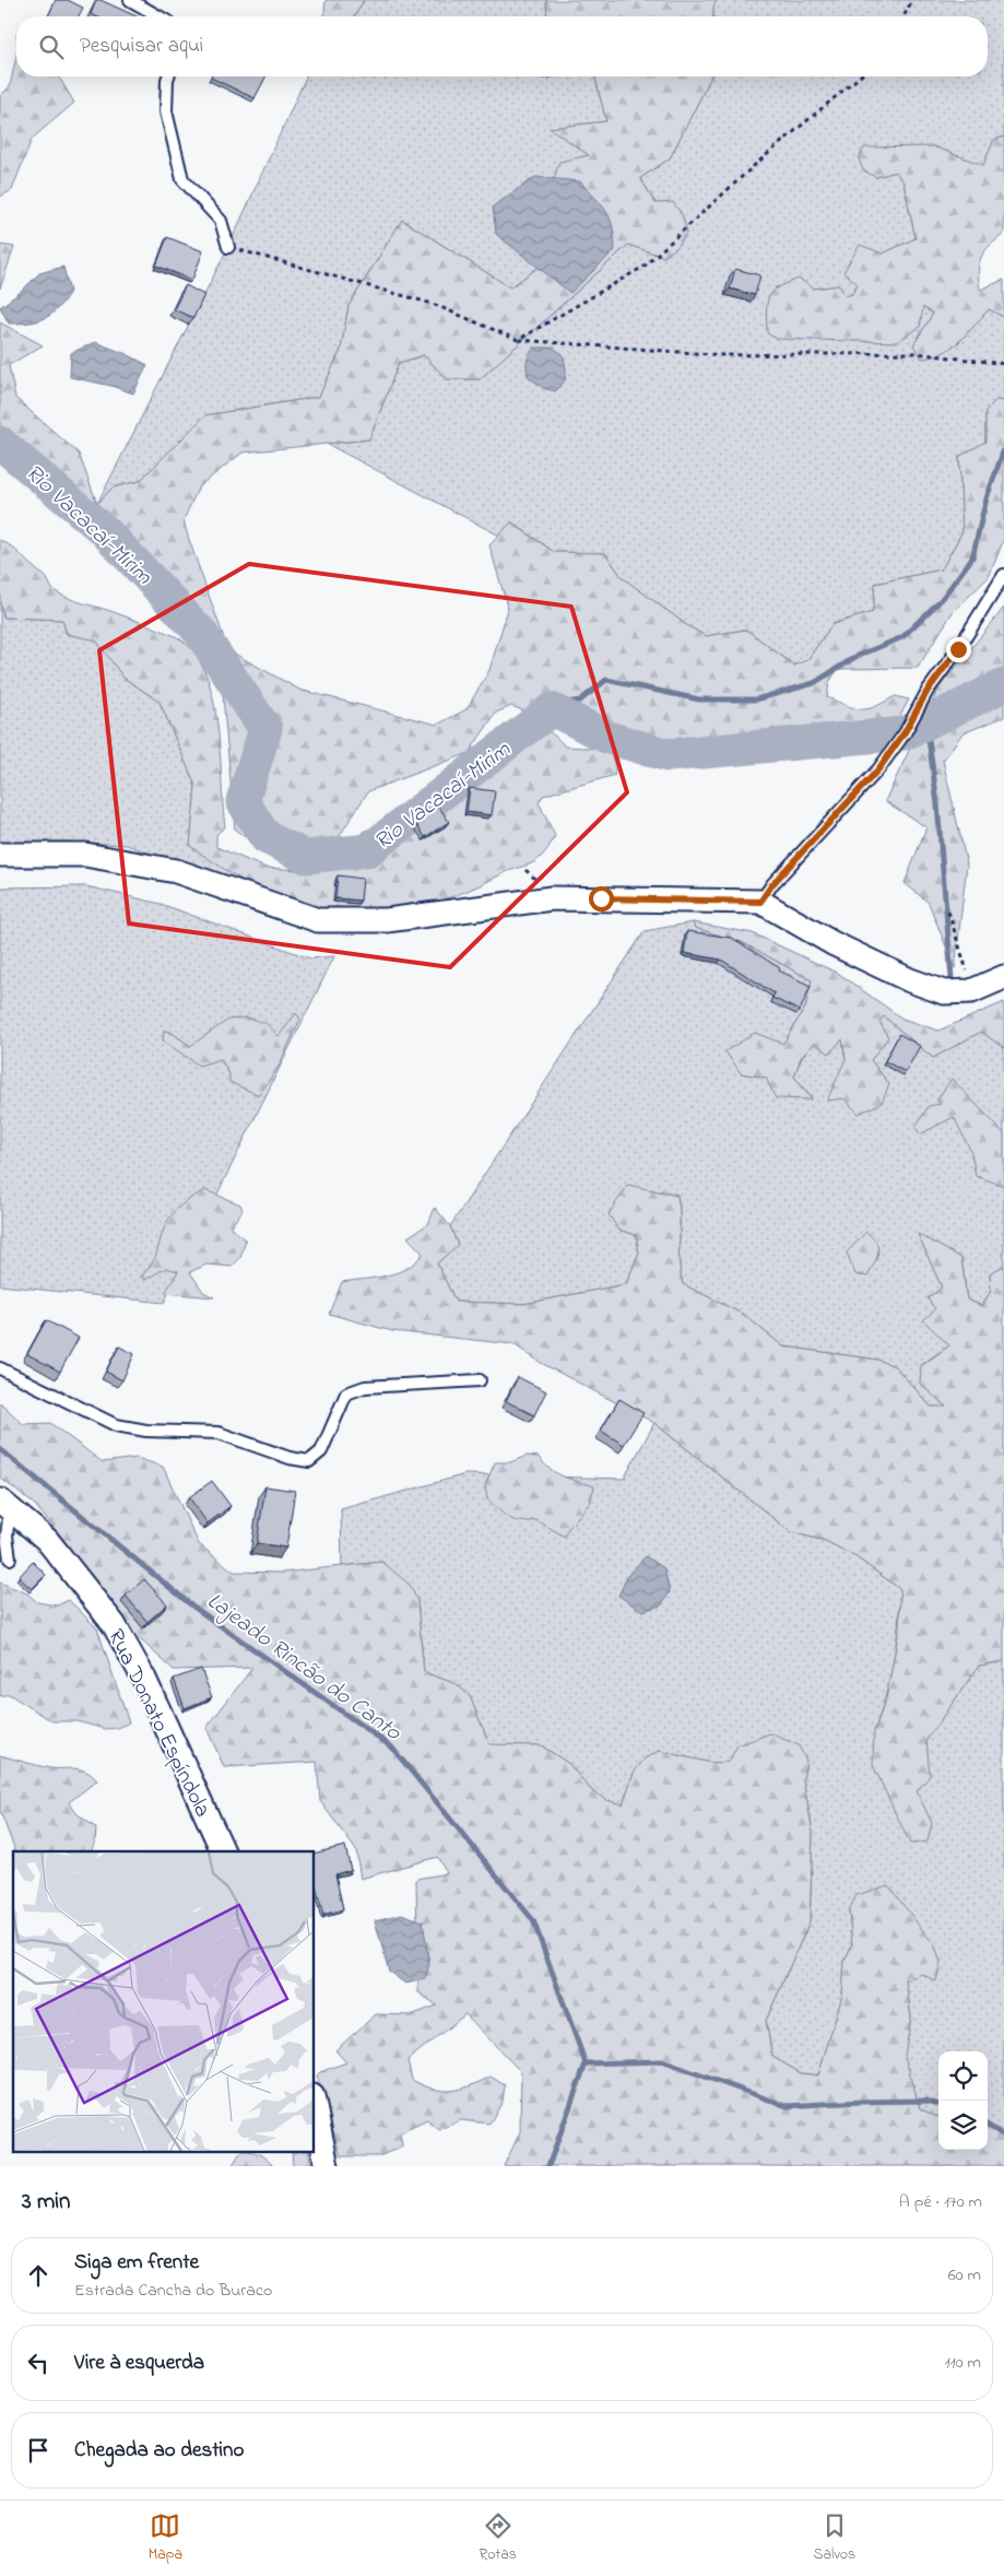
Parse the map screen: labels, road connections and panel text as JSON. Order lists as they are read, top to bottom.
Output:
{
  "streets": {
    "street": ["Rua Donato Espíndola"]
  },
  "water": ["Rio Vacacaí-Mirim", "Lajeado Rincão do Canto"],
  "page": {
    "search": "Pesquisar aqui",
    "heading": ["3 min", "A pé · 170 m"],
    "list": [
      ["Siga em frente", "Estrada Cancha do Buraco", "60 m"],
      ["Vire à esquerda", "110 m"],
      "Chegada ao destino"
    ],
    "nav": ["Mapa", "Rotas", "Salvos"]
  }
}
